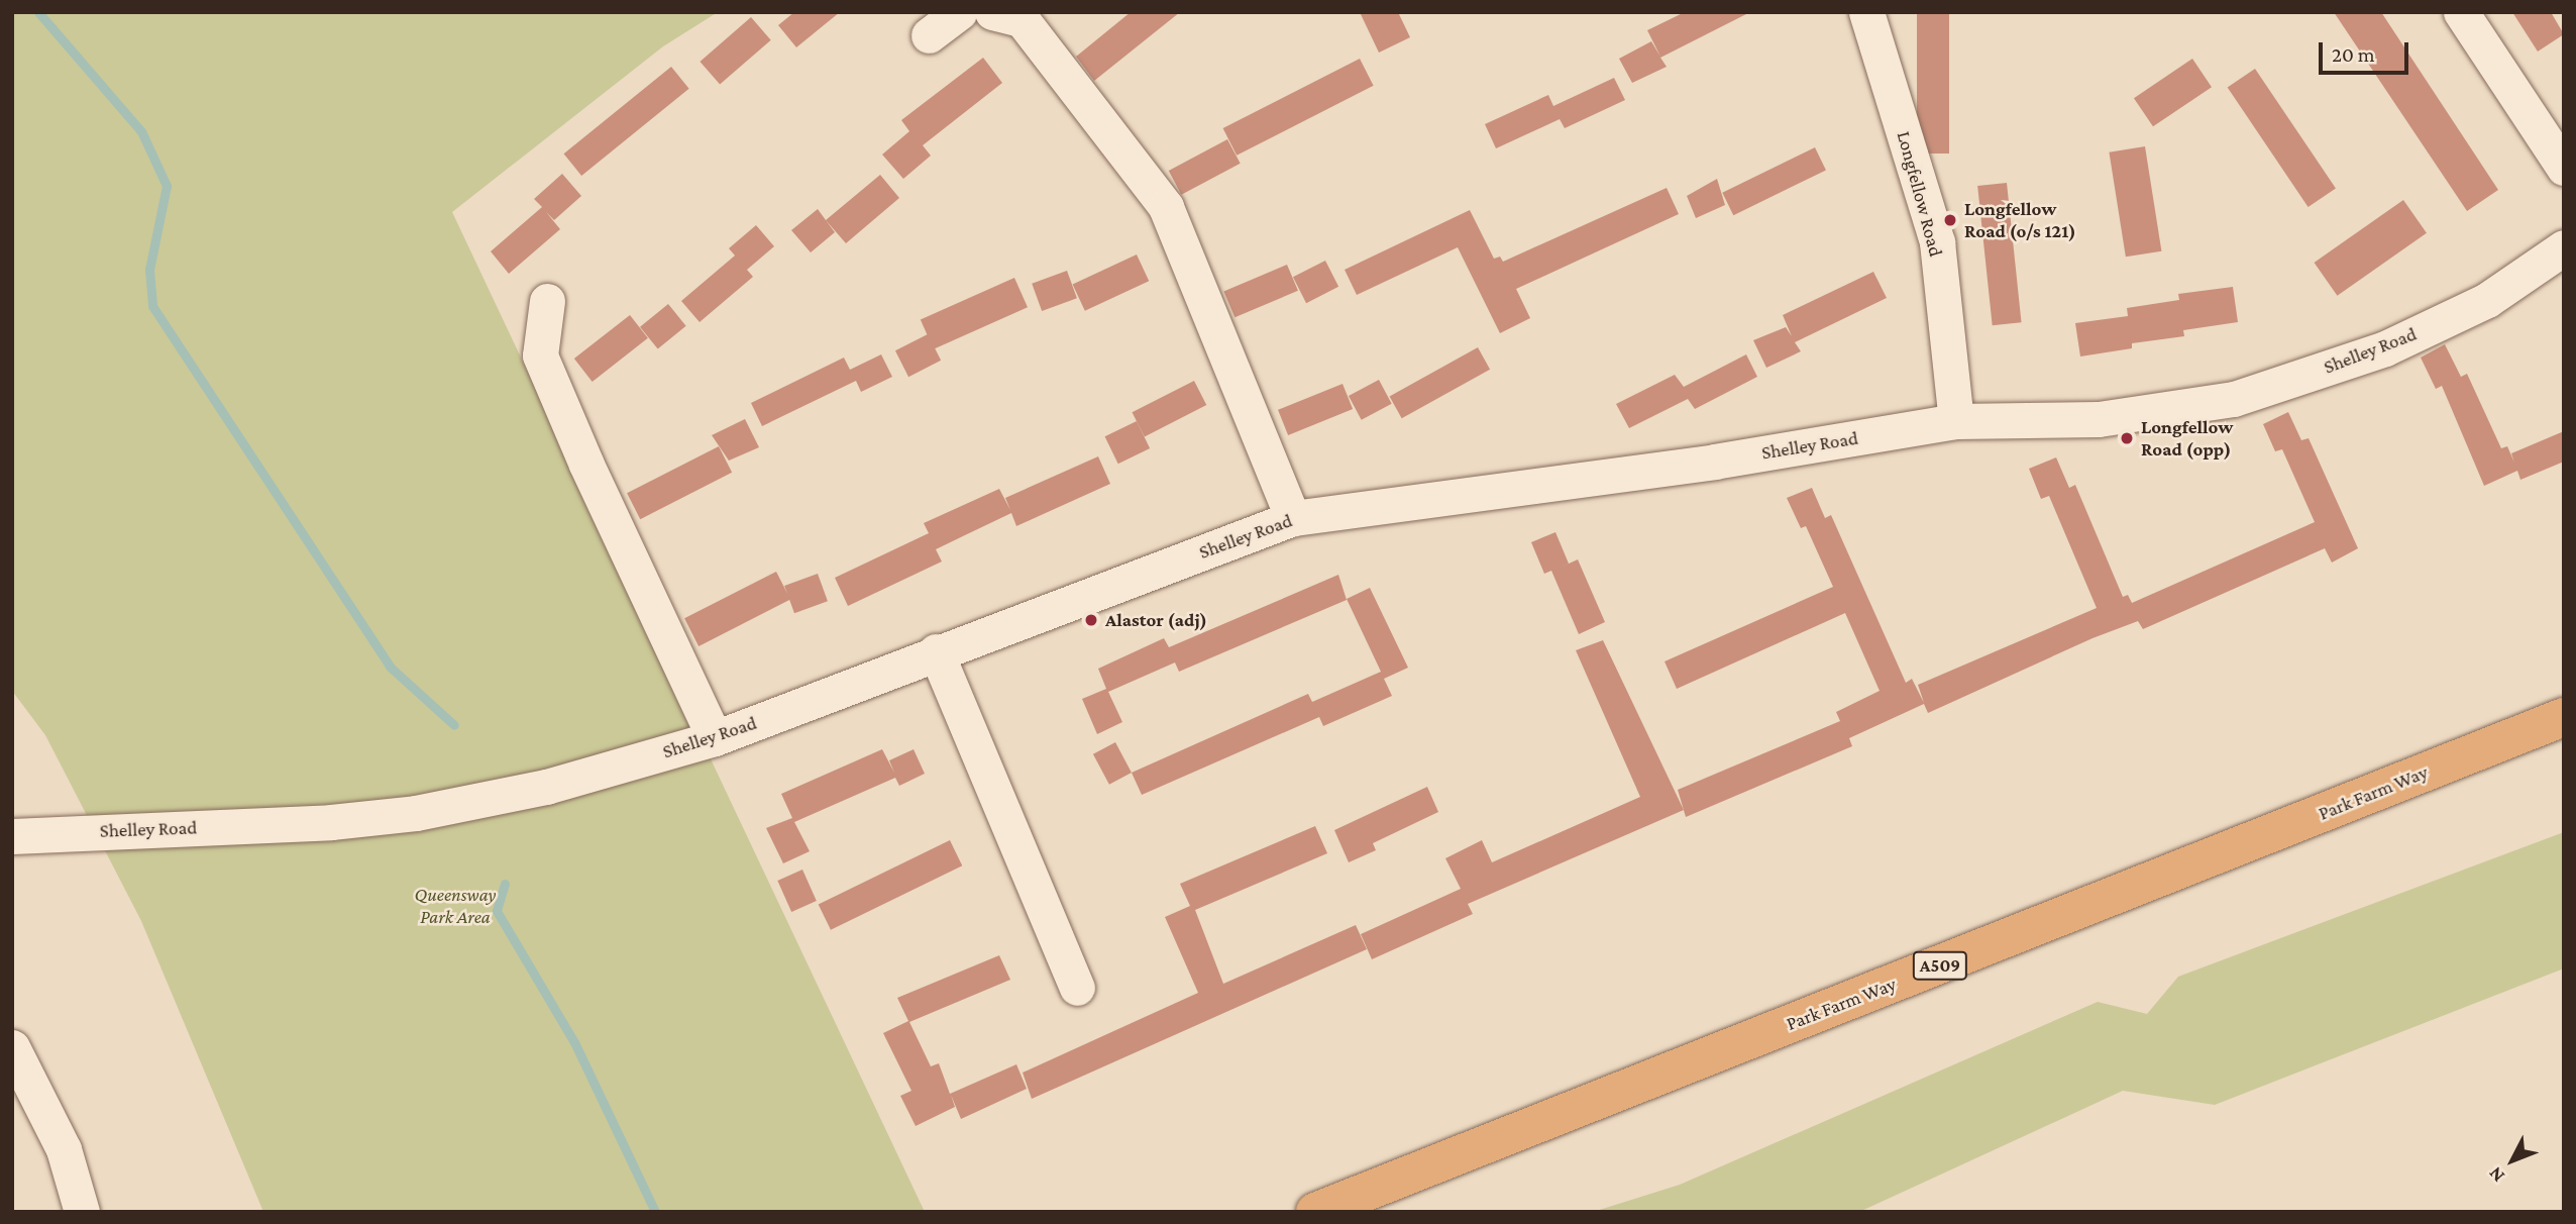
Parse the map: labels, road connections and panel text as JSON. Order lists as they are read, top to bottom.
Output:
{
  "streets": {
    "highway": ["Park Farm Way", "A509"],
    "street": ["Longfellow Road", "Shelley Road"]
  },
  "crossings": [
    ["Longfellow Road", "Shelley Road"]
  ],
  "parks": ["Queensway Park Area"],
  "places": ["Longfellow Road (o/s 121)", "Longfellow Road (opp)", "Alastor (adj)"],
  "scale_bar": "20 m",
  "north": "bottom left"
}
